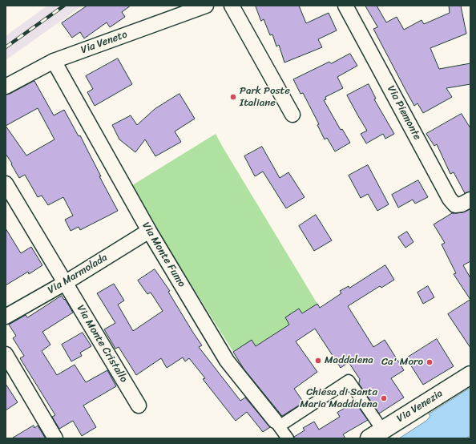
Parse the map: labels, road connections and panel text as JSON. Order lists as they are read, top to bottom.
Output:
{
  "streets": {
    "main road": ["Via Venezia"],
    "street": [
      "Via Veneto",
      "Via Piemonte",
      "Via Monte Fumo",
      "Via Marmolada",
      "Via Monte Cristallo"
    ]
  },
  "crossings": [
    ["Via Veneto", "Via Monte Fumo"],
    ["Via Monte Fumo", "Via Marmolada"],
    ["Via Marmolada", "Via Monte Cristallo"]
  ],
  "places": [
    "Park Poste Italiane",
    "Maddalena",
    "Ca' Moro",
    "Chiesa di Santa Maria Maddalena"
  ]
}
